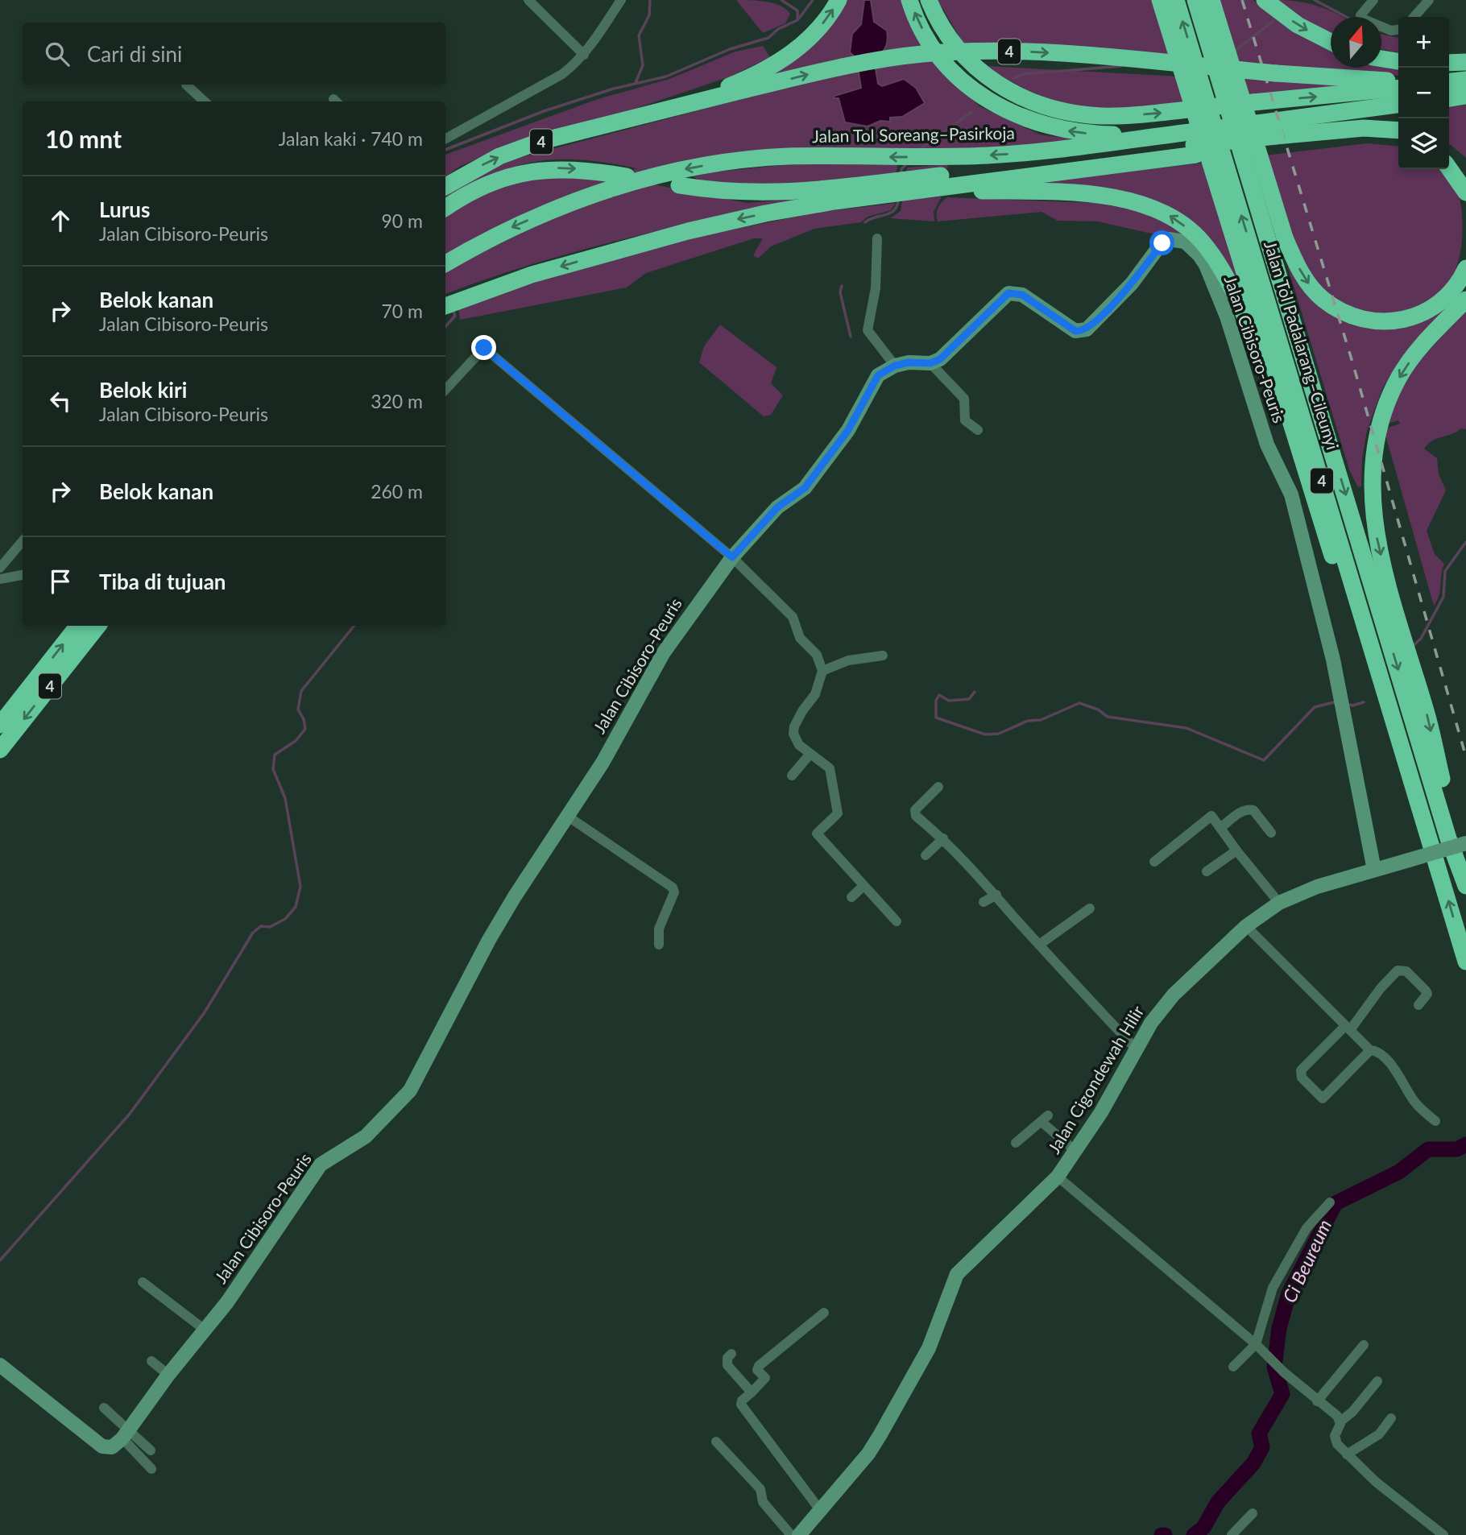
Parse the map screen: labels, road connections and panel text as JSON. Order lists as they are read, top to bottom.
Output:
{
  "streets": {
    "highway": ["4", "Jalan Tol Soreang–Pasirkoja", "Jalan Tol Padalarang–Cileunyi"],
    "street": ["Jalan Cibisoro-Peuris", "Jalan Cigondewah Hilir"]
  },
  "crossings": [
    ["Jalan Cibisoro-Peuris", "Jalan Cigondewah Hilir"]
  ],
  "water": ["Ci Beureum"],
  "north": "top",
  "page": {
    "map_buttons": ["+", "−"],
    "search": "Cari di sini",
    "heading": ["10 mnt", "Jalan kaki · 740 m"],
    "list": [
      ["Lurus", "Jalan Cibisoro-Peuris", "90 m"],
      ["Belok kanan", "Jalan Cibisoro-Peuris", "70 m"],
      ["Belok kiri", "Jalan Cibisoro-Peuris", "320 m"],
      ["Belok kanan", "260 m"],
      "Tiba di tujuan"
    ]
  }
}
